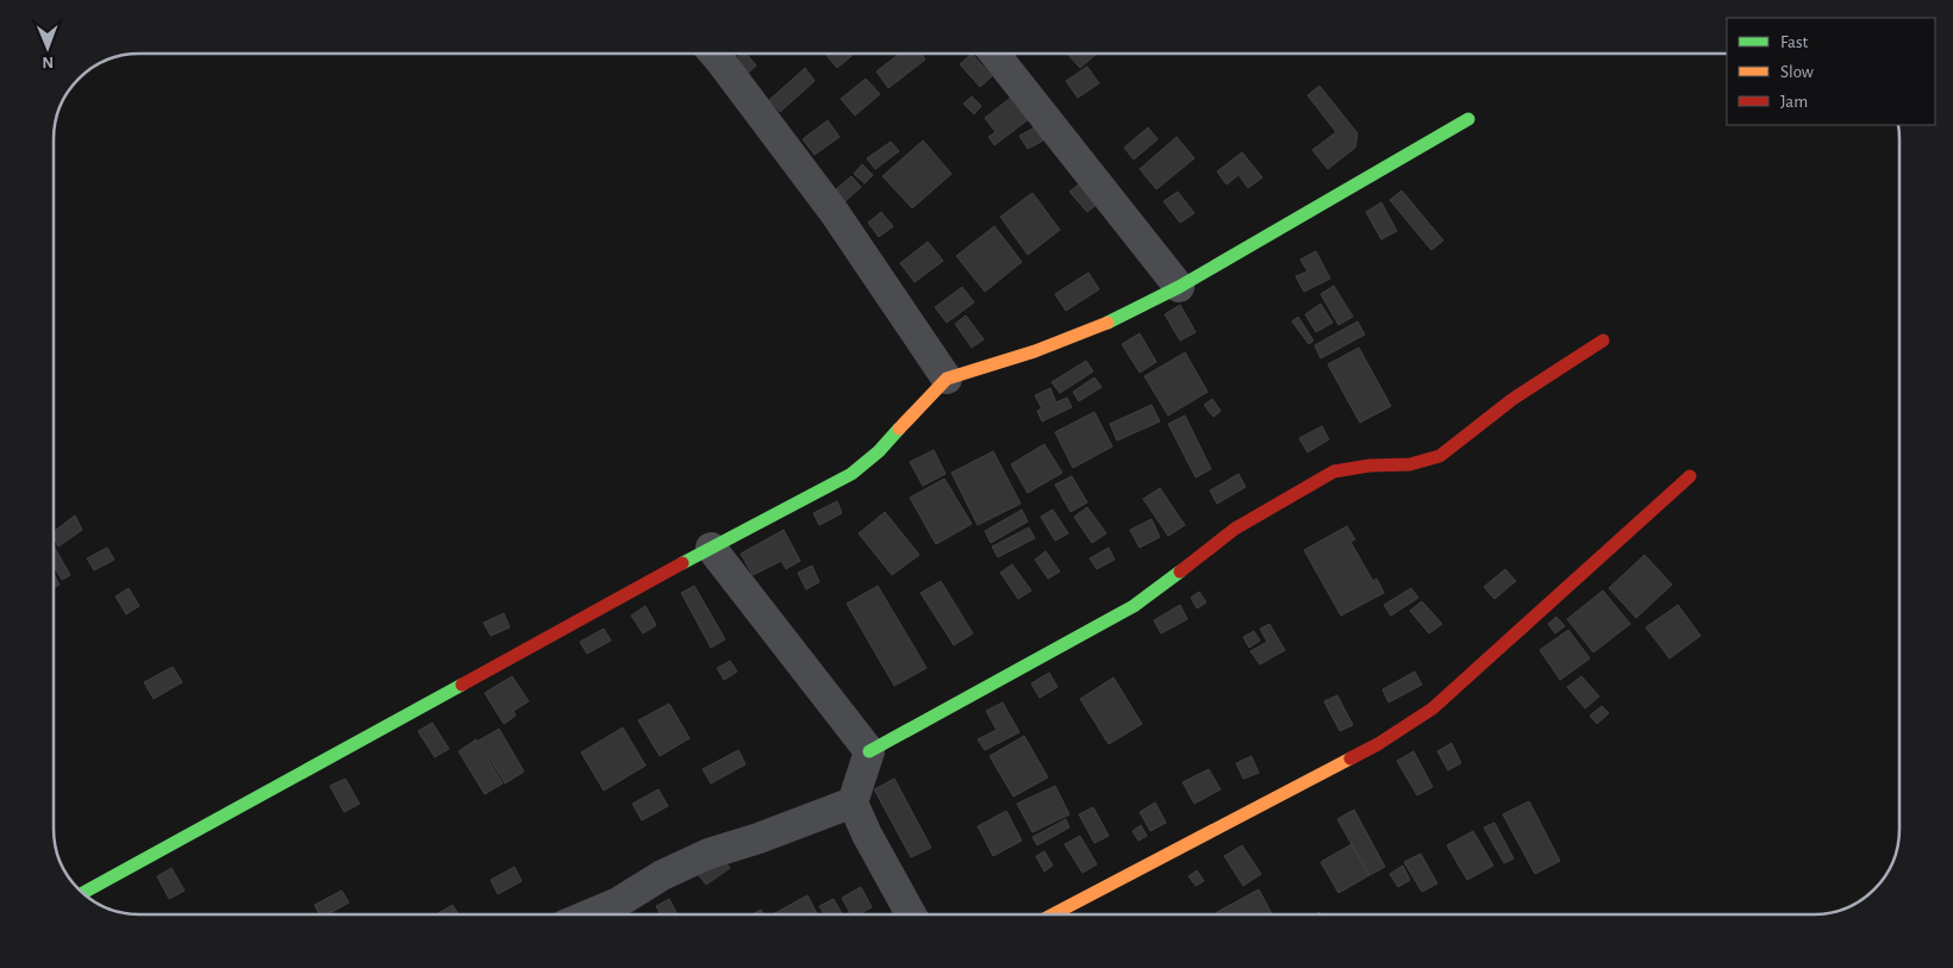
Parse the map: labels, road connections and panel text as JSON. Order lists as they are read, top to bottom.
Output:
{
  "legend": ["Fast", "Slow", "Jam"],
  "north": "bottom"
}
